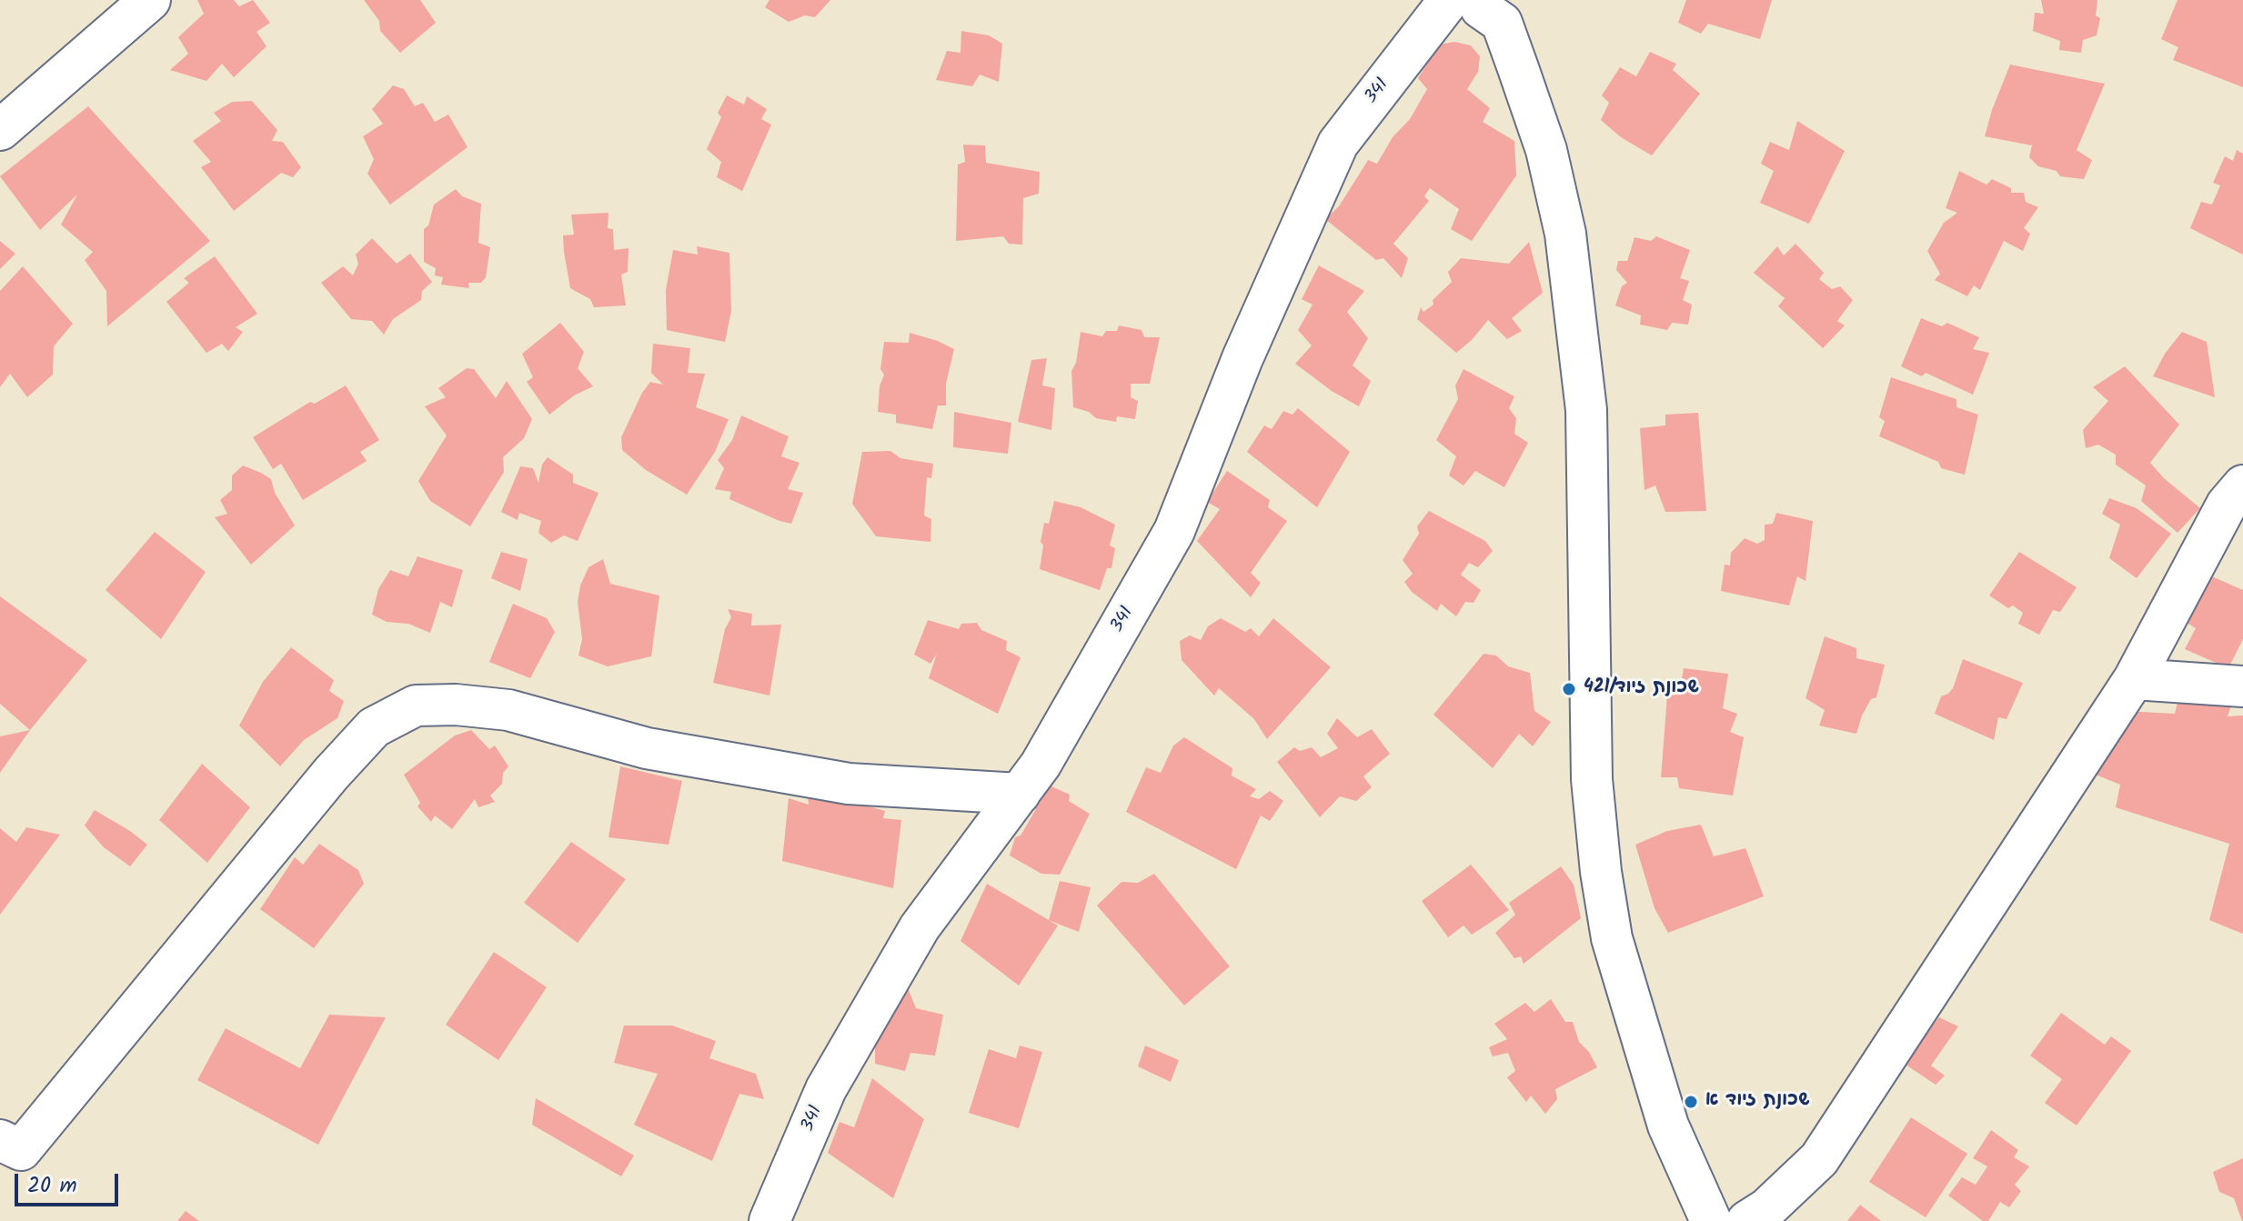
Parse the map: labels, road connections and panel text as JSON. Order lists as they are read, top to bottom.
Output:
{
  "streets": {
    "street": ["341"]
  },
  "places": ["שכונת זיוד/421", "שכונת זיוד א"],
  "scale_bar": "20 m"
}
